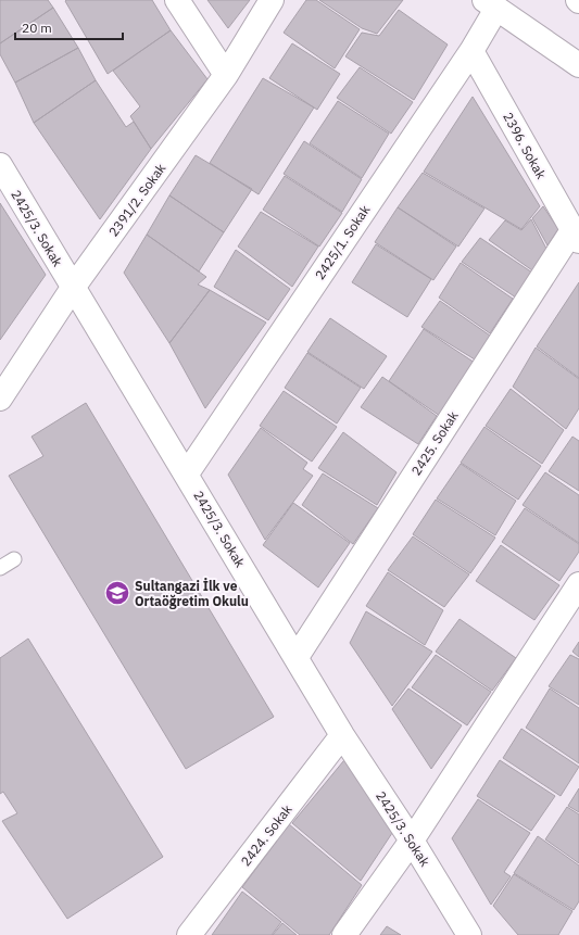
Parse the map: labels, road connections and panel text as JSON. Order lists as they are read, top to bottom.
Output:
{
  "streets": {
    "street": [
      "2396. Sokak",
      "2391/2. Sokak",
      "2425/3. Sokak",
      "2425/1. Sokak",
      "2425. Sokak",
      "2424. Sokak"
    ]
  },
  "crossings": [
    ["2396. Sokak", "2425/1. Sokak"],
    ["2396. Sokak", "2425. Sokak"],
    ["2391/2. Sokak", "2425/3. Sokak"],
    ["2425/3. Sokak", "2425/1. Sokak"],
    ["2425/3. Sokak", "2425. Sokak"],
    ["2425/3. Sokak", "2424. Sokak"]
  ],
  "places": {
    "school or university": ["Sultangazi İlk ve Ortaöğretim Okulu"]
  },
  "scale_bar": "20 m"
}
